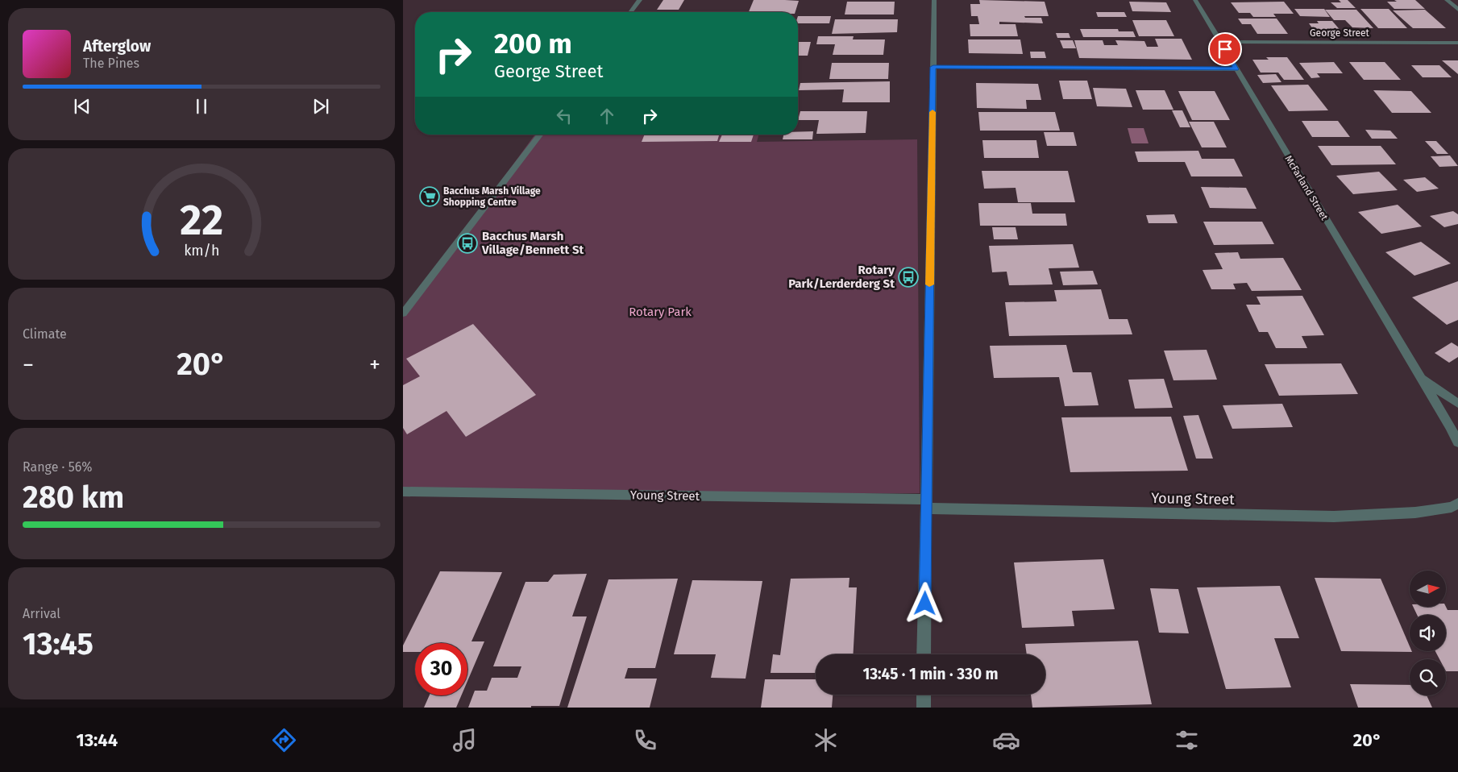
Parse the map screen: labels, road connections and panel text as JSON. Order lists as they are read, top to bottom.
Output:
{
  "streets": {
    "street": ["George Street", "McFarland Street", "Young Street"]
  },
  "crossings": [
    ["George Street", "McFarland Street"]
  ],
  "parks": ["Rotary Park"],
  "places": {
    "supermarket": ["Bacchus Marsh Village Shopping Centre"],
    "bus stop": ["Bacchus Marsh Village/Bennett St", "Rotary Park/Lerderderg St"]
  },
  "north": "right",
  "page": {
    "turn": ["200 m", "George Street"],
    "song": ["Afterglow", "The Pines"],
    "tile": [
      "Climate",
      ["Range · 56%", "280 km"],
      ["Arrival", "13:45"]
    ],
    "heat": ["−", "20°", "+"],
    "limit": "30",
    "trip": "13:45 · 1 min · 330 m",
    "tabs": ["13:44", "20°"],
    "gauge": ["22", "km/h"]
  }
}
